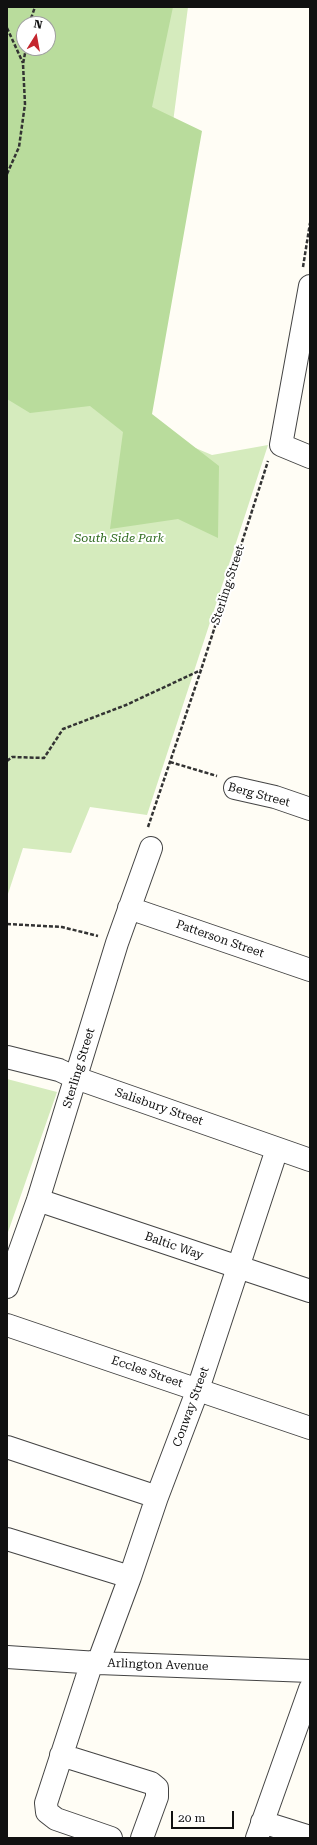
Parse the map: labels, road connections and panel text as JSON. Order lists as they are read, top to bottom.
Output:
{
  "streets": {
    "street": [
      "Sterling Street",
      "Berg Street",
      "Patterson Street",
      "Salisbury Street",
      "Baltic Way",
      "Eccles Street",
      "Conway Street",
      "Arlington Avenue"
    ]
  },
  "crossings": [
    ["Sterling Street", "Berg Street"],
    ["Sterling Street", "Patterson Street"],
    ["Sterling Street", "Salisbury Street"],
    ["Sterling Street", "Baltic Way"],
    ["Salisbury Street", "Conway Street"],
    ["Baltic Way", "Conway Street"],
    ["Eccles Street", "Conway Street"],
    ["Conway Street", "Arlington Avenue"]
  ],
  "parks": ["South Side Park"],
  "scale_bar": "20 m",
  "north": "top"
}
